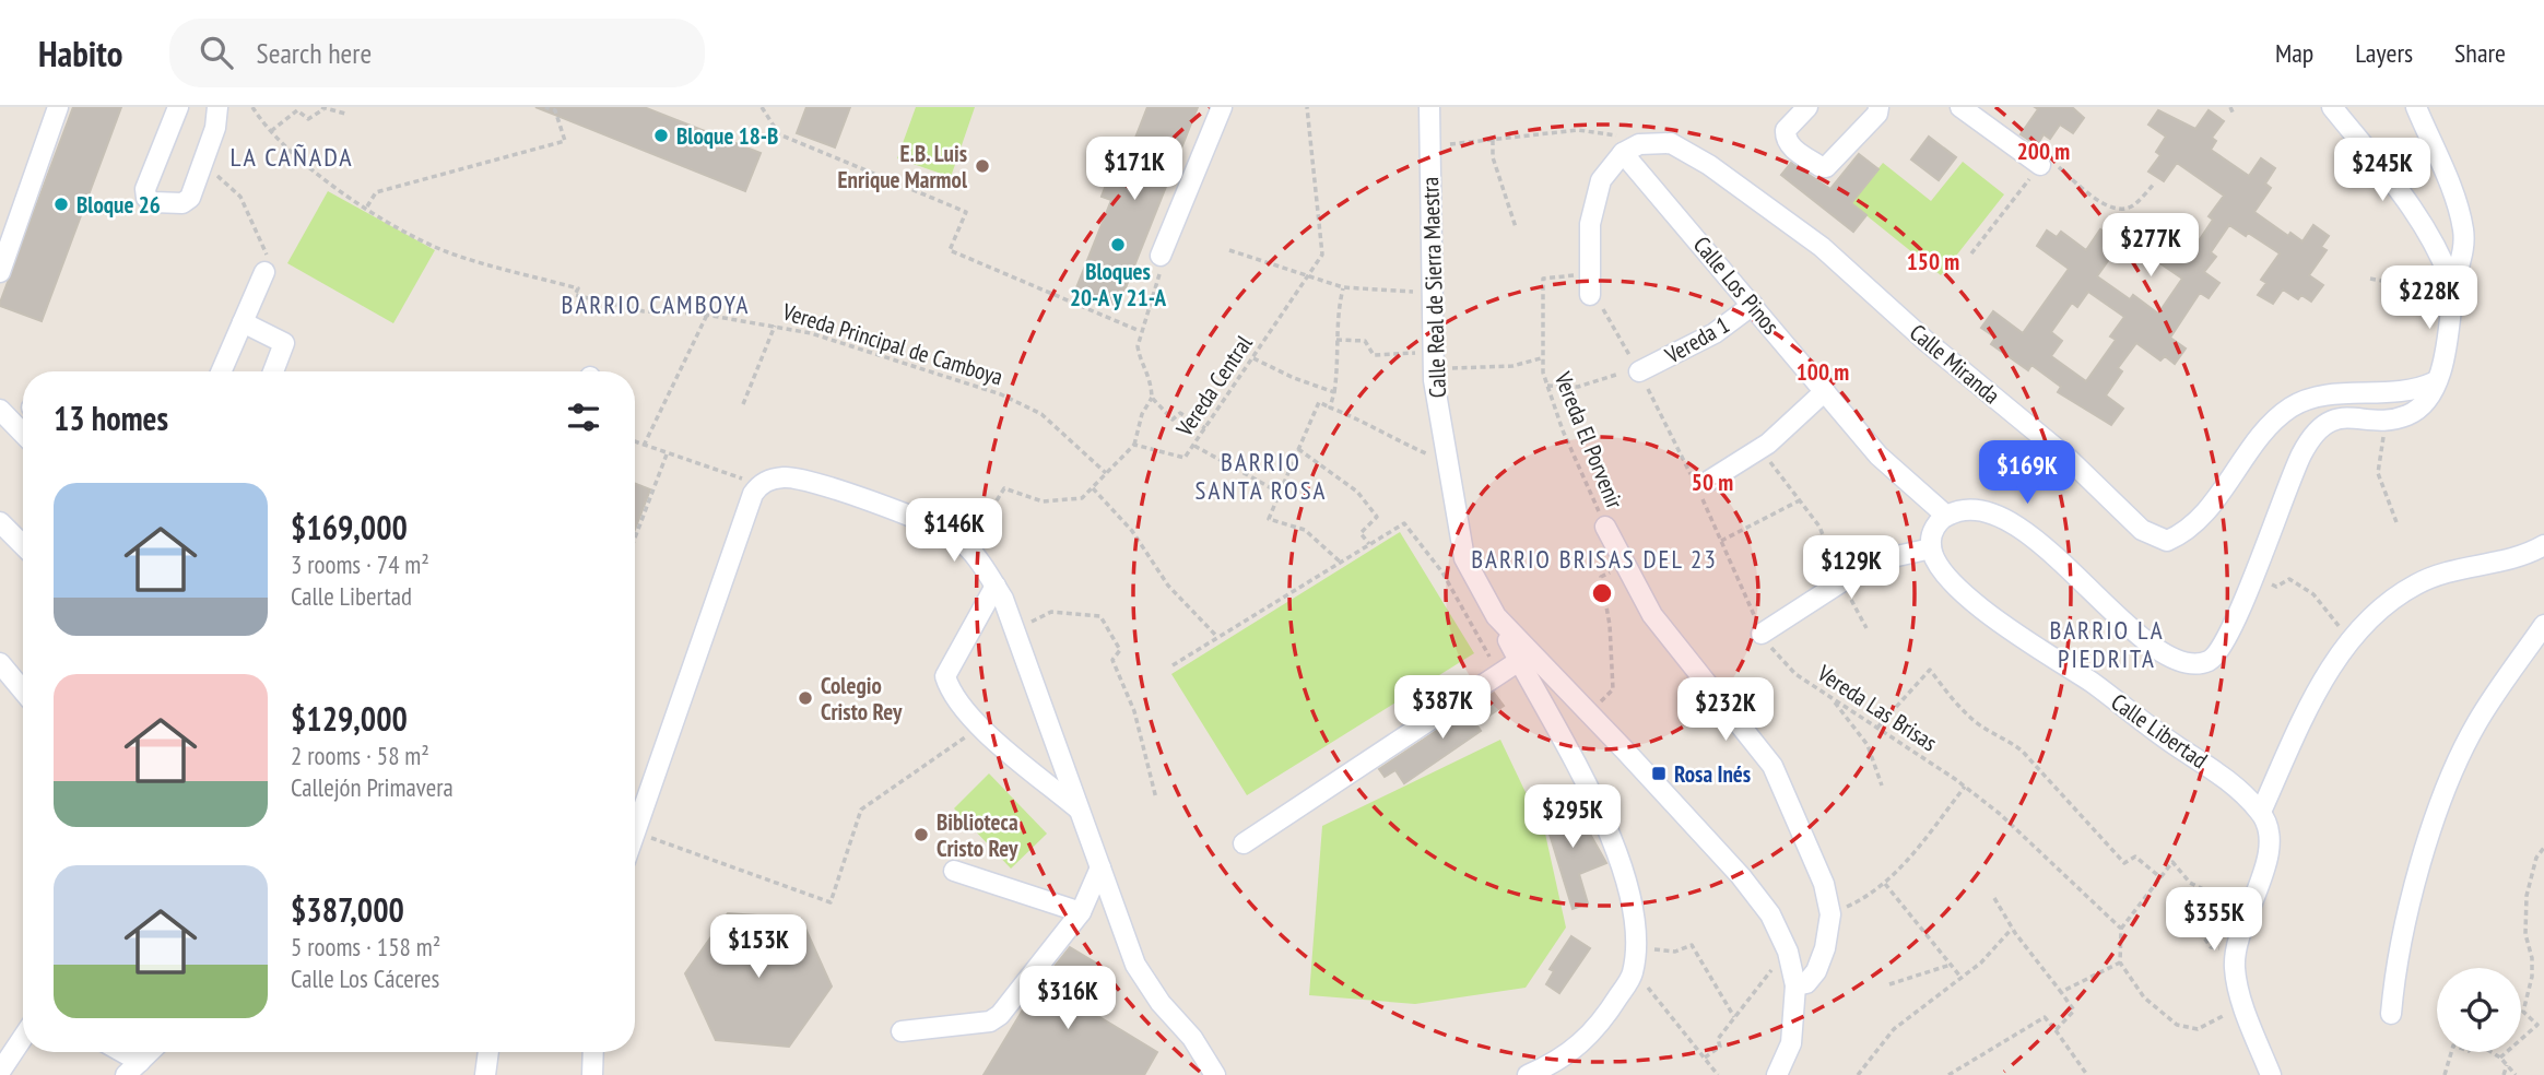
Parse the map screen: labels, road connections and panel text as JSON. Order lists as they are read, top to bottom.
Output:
{
  "streets": {
    "street": [
      "Calle Los Pinos",
      "Calle Real de Sierra Maestra",
      "Vereda 1",
      "Calle Miranda",
      "Calle Libertad"
    ],
    "path": [
      "Vereda Principal de Camboya",
      "Vereda Central",
      "Vereda El Porvenir",
      "Vereda Las Brisas"
    ]
  },
  "crossings": [
    ["Calle Los Pinos", "Vereda 1"],
    ["Calle Los Pinos", "Calle Miranda"],
    ["Vereda 1", "Vereda Las Brisas"]
  ],
  "districts": [
    "LA CAÑADA",
    "BARRIO CAMBOYA",
    "BARRIO SANTA ROSA",
    "BARRIO BRISAS DEL 23",
    "BARRIO LA PIEDRITA"
  ],
  "places": {
    "other": [
      "Bloque 18-B",
      "E.B. Luis Enrique Marmol",
      "Bloque 26",
      "Bloques 20-A y 21-A",
      "Colegio Cristo Rey",
      "Biblioteca Cristo Rey"
    ],
    "transit": ["Rosa Inés"]
  },
  "page": {
    "header": "Habito",
    "search": "Search here",
    "nav": ["Map", "Layers", "Share"],
    "price": [
      "$171K",
      "$245K",
      "$277K",
      "$228K",
      "$169K",
      "$146K",
      "$129K",
      "$387K",
      "$232K",
      "$295K",
      "$355K",
      "$153K",
      "$316K"
    ],
    "heading": "13 homes",
    "list": [
      {
        "name": "$169,000",
        "note": "3 rooms · 74 m² · Calle Libertad"
      },
      {
        "name": "$129,000",
        "note": "2 rooms · 58 m² · Callejón Primavera"
      },
      {
        "name": "$387,000",
        "note": "5 rooms · 158 m² · Calle Los Cáceres"
      }
    ]
  },
  "rings": [
    "200 m",
    "150 m",
    "100 m",
    "50 m"
  ]
}
